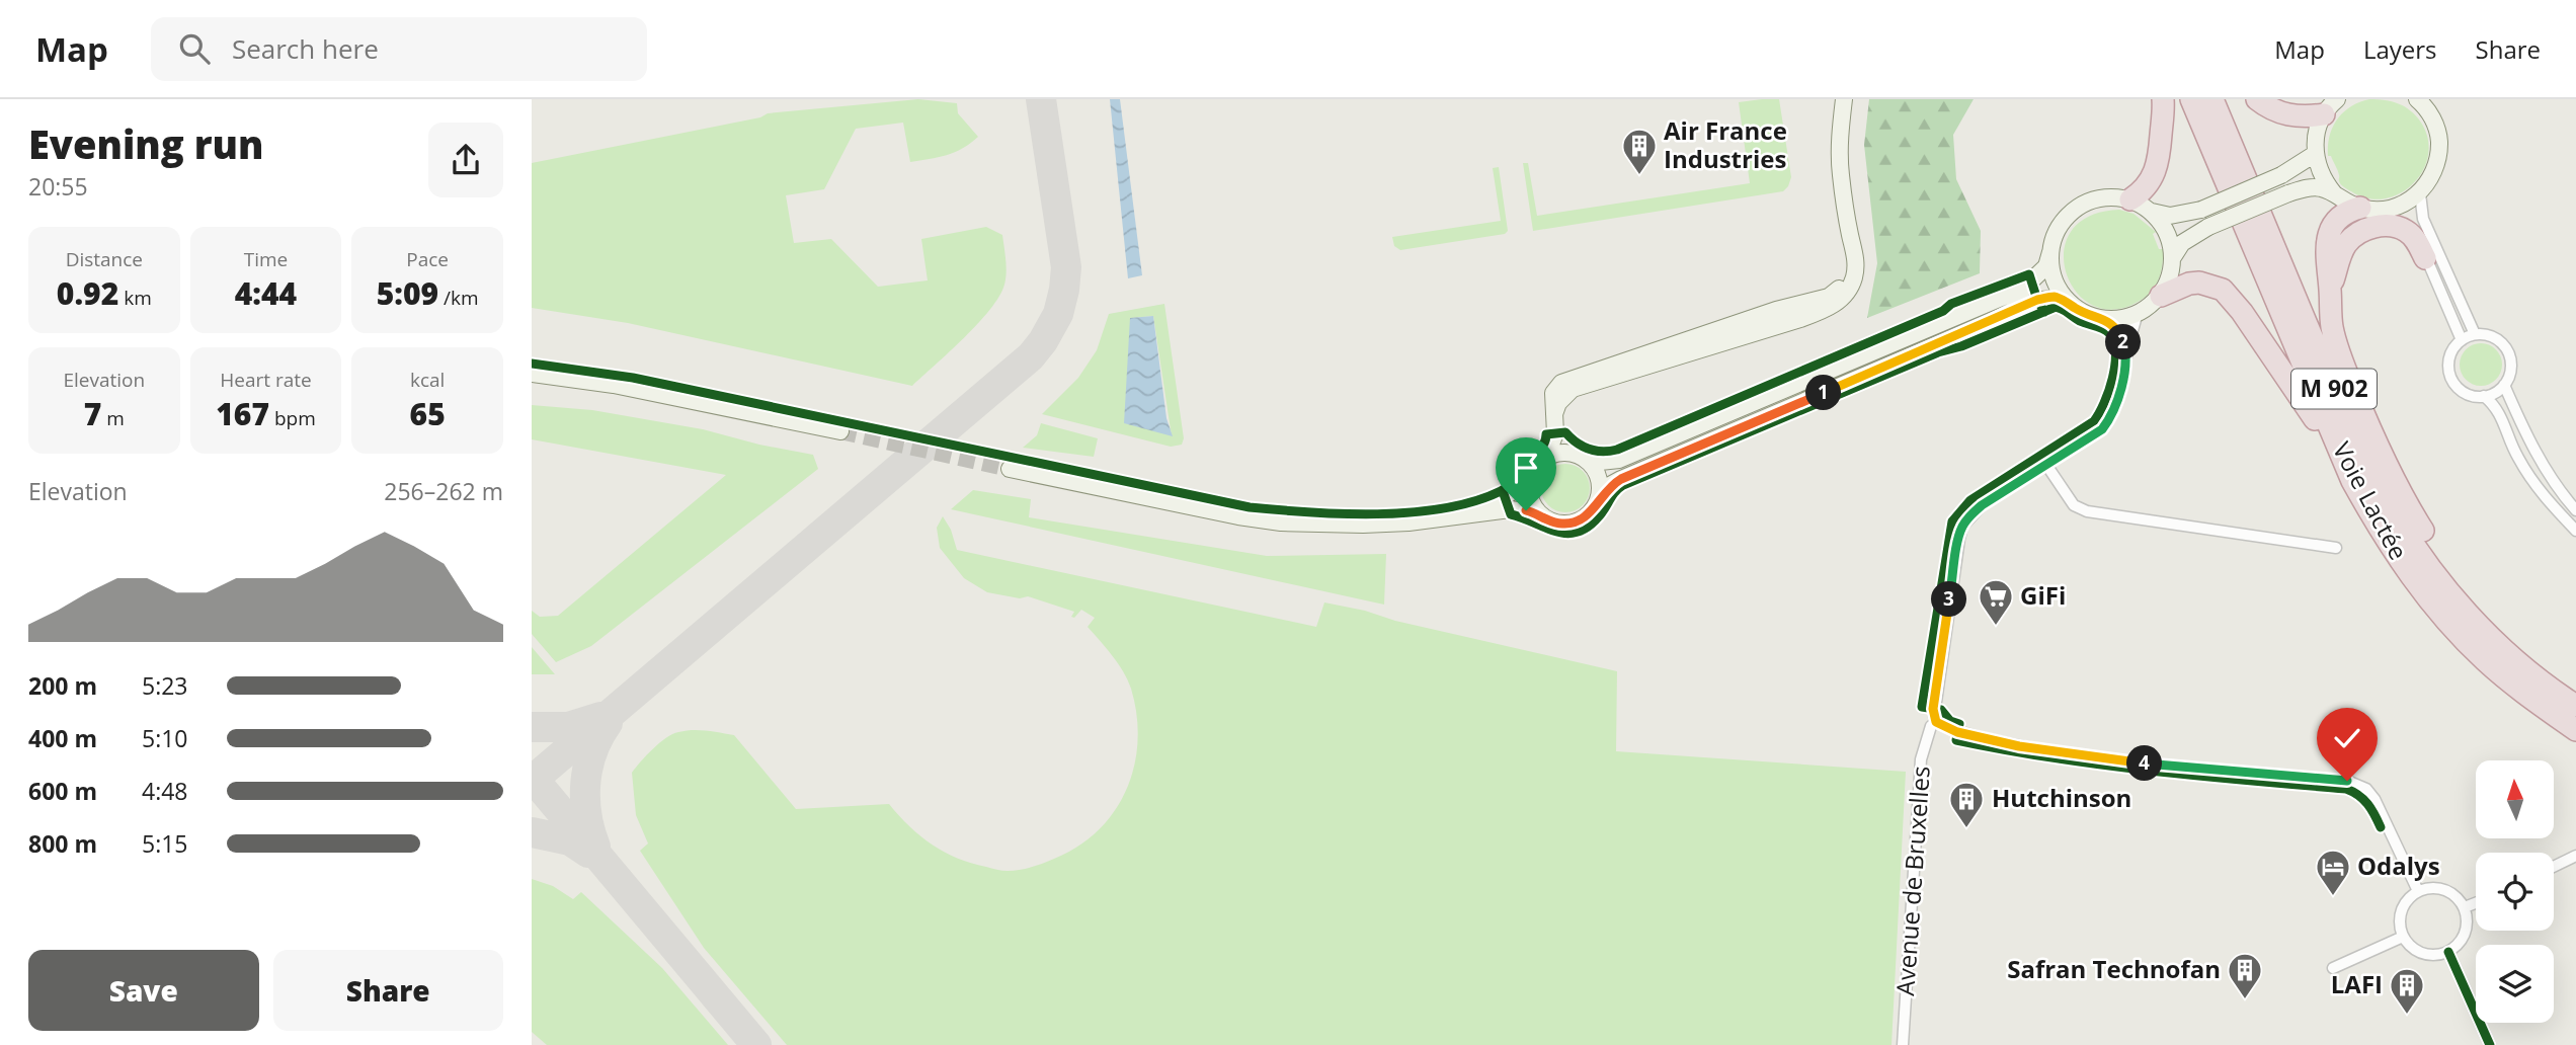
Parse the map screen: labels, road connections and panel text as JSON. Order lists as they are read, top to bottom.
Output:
{
  "streets": {
    "highway": ["M 902", "Voie Lactée"],
    "street": ["Avenue de Bruxelles"]
  },
  "places": {
    "building": [
      "Air France Industries",
      "Hutchinson",
      "Safran Technofan",
      "LAFI"
    ],
    "supermarket": ["GiFi"],
    "hotel": ["Odalys"]
  },
  "north": "top",
  "page": {
    "header": "Map",
    "search": "Search here",
    "nav": ["Map", "Layers", "Share"],
    "heading": ["Evening run", "20:55"],
    "stats": [
      ["Distance", "0.92 km"],
      ["Time", "4:44"],
      ["Pace", "5:09 /km"],
      ["Elevation", "7 m"],
      ["Heart rate", "167 bpm"],
      ["kcal", "65"]
    ],
    "pins": [
      "2",
      "1",
      "3",
      "4"
    ],
    "chart": ["Elevation", "256–262 m"],
    "list": [
      {
        "name": "200 m",
        "note": "5:23"
      },
      {
        "name": "400 m",
        "note": "5:10"
      },
      {
        "name": "600 m",
        "note": "4:48"
      },
      {
        "name": "800 m",
        "note": "5:15"
      }
    ],
    "buttons": ["Save", "Share"]
  }
}
